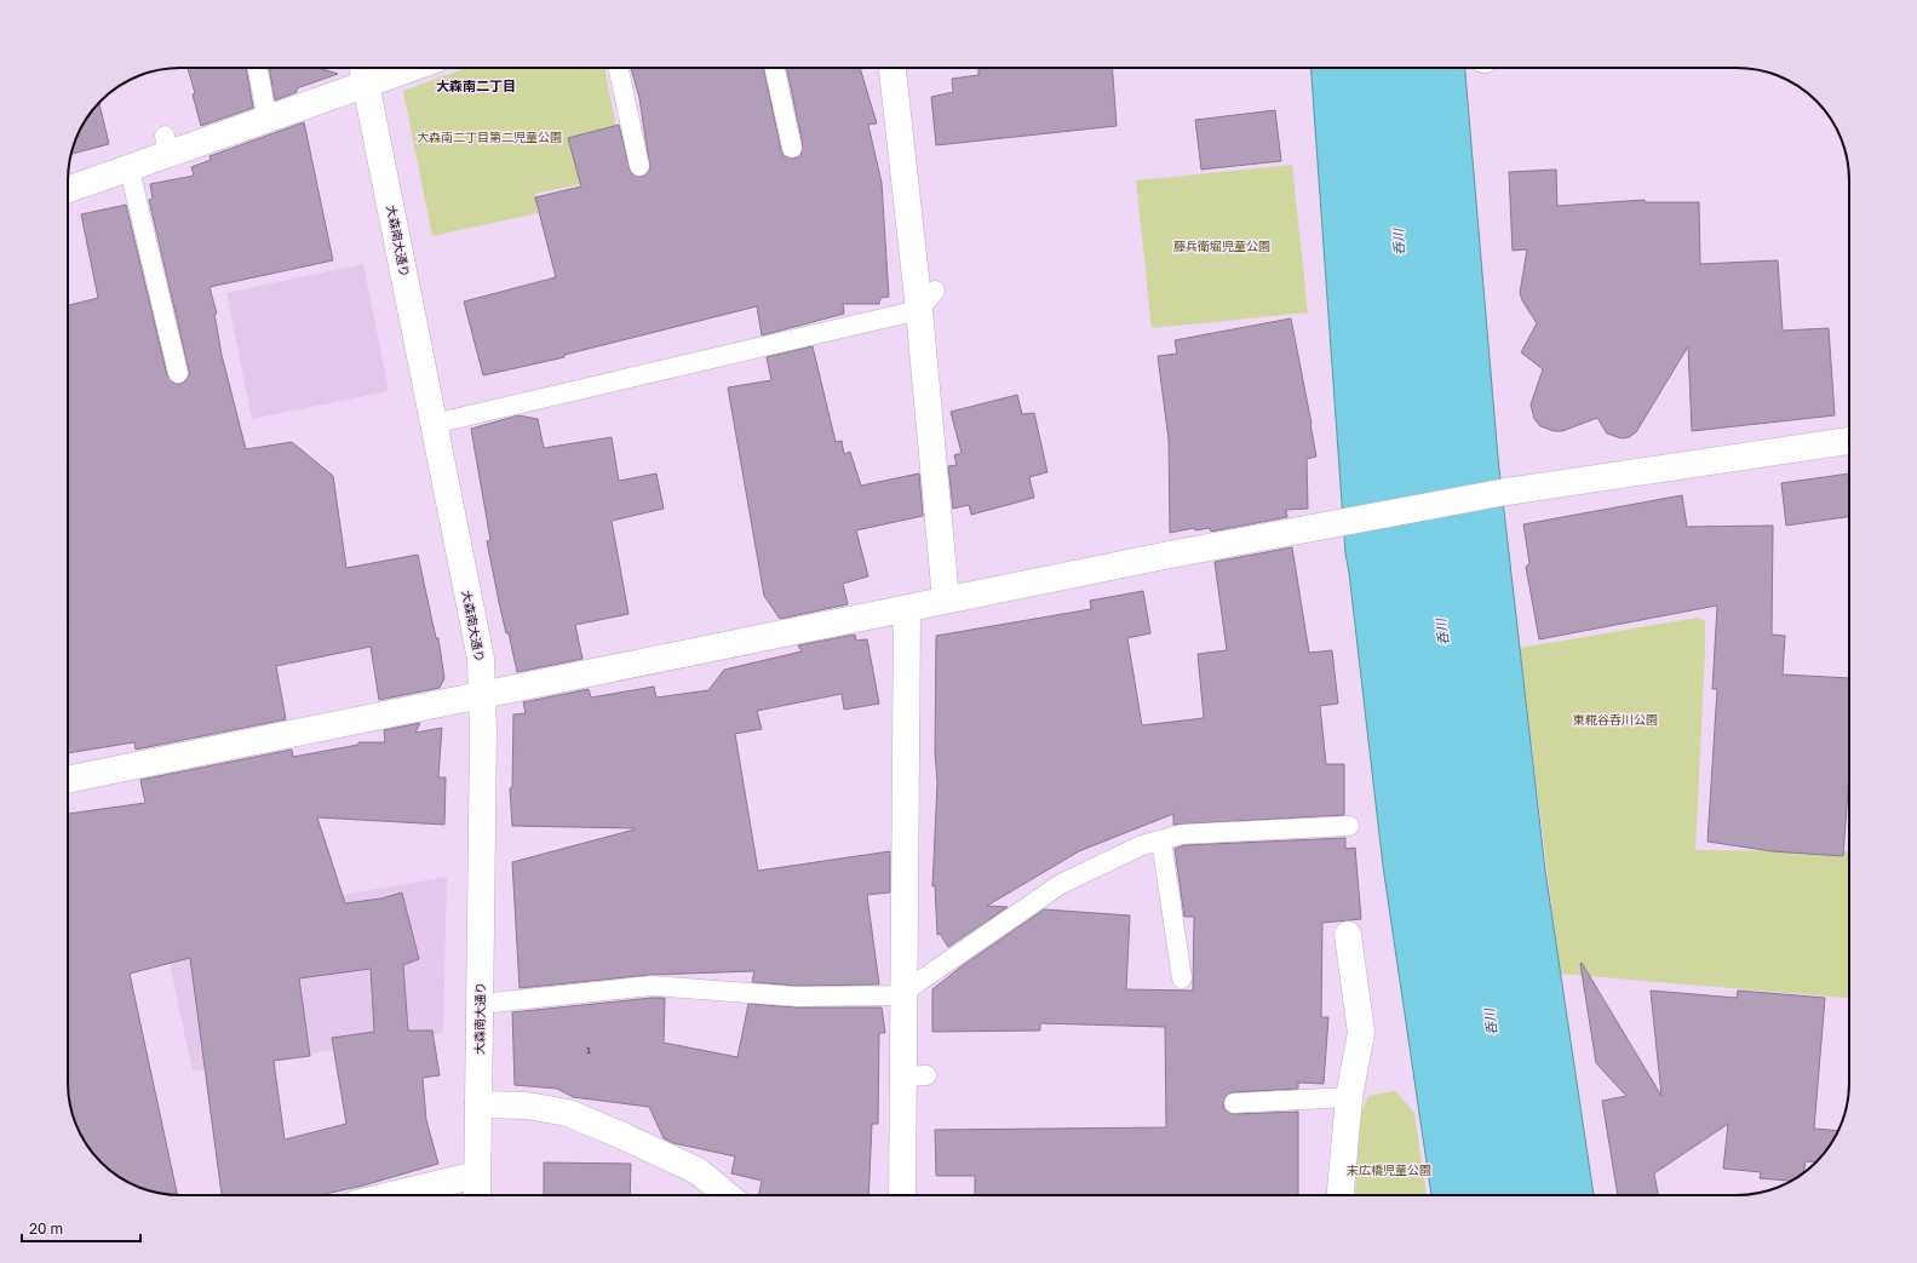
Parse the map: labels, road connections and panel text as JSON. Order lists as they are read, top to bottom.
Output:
{
  "streets": {
    "street": ["大森南大通り"]
  },
  "districts": ["大森南二丁目"],
  "water": ["呑川"],
  "parks": [
    "大森南二丁目第二児童公園",
    "藤兵衛堀児童公園",
    "東糀谷呑川公園",
    "末広橋児童公園"
  ],
  "house_numbers": ["1"],
  "scale_bar": "20 m"
}
